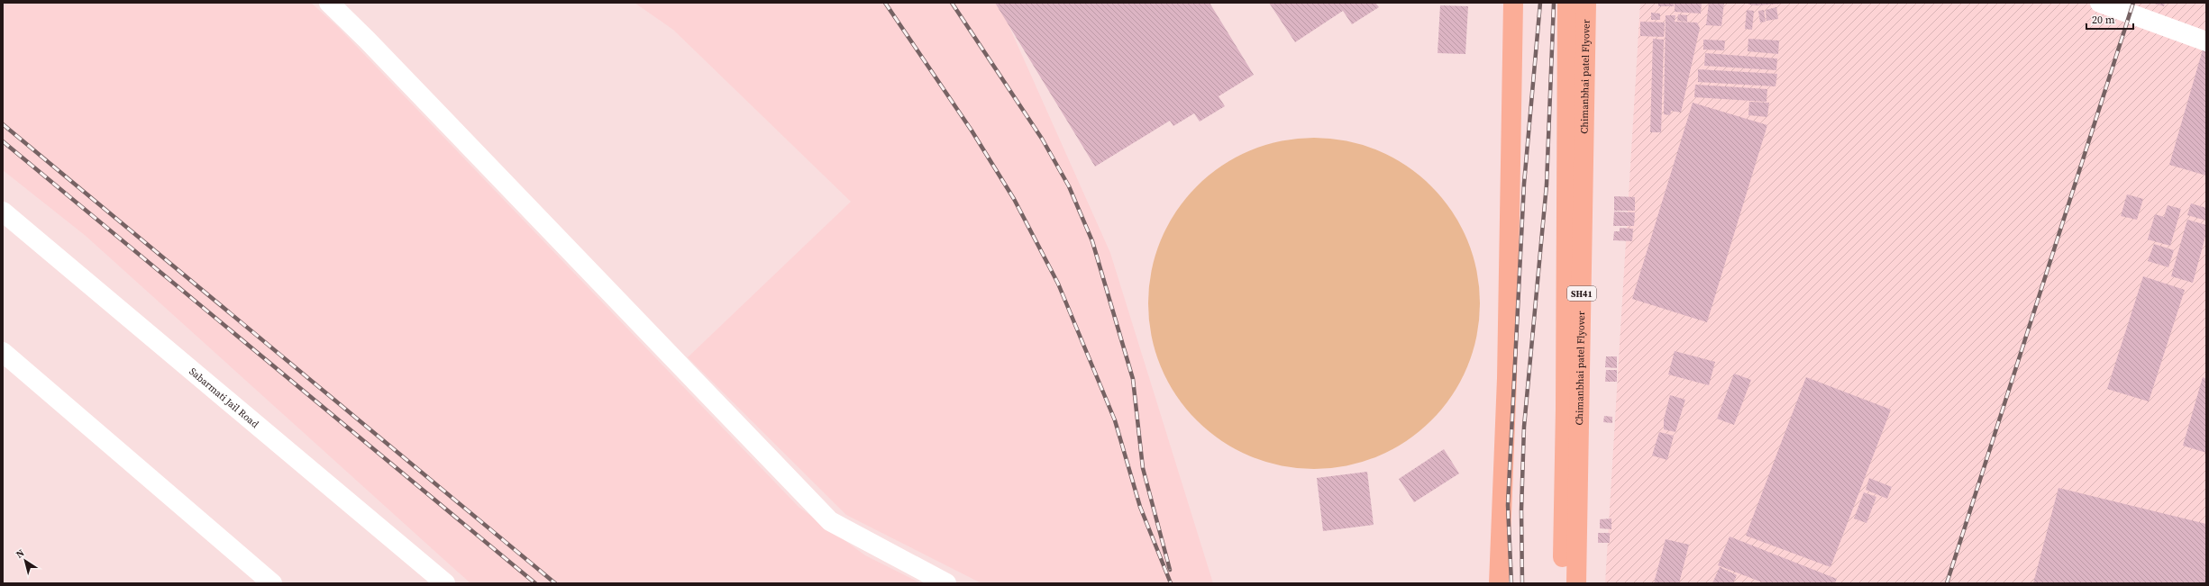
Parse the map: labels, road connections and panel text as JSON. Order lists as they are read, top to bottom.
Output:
{
  "streets": {
    "main road": ["Chimanbhai patel Flyover", "SH41"],
    "street": ["Sabarmati Jail Road"]
  },
  "scale_bar": "20 m",
  "north": "top left"
}
